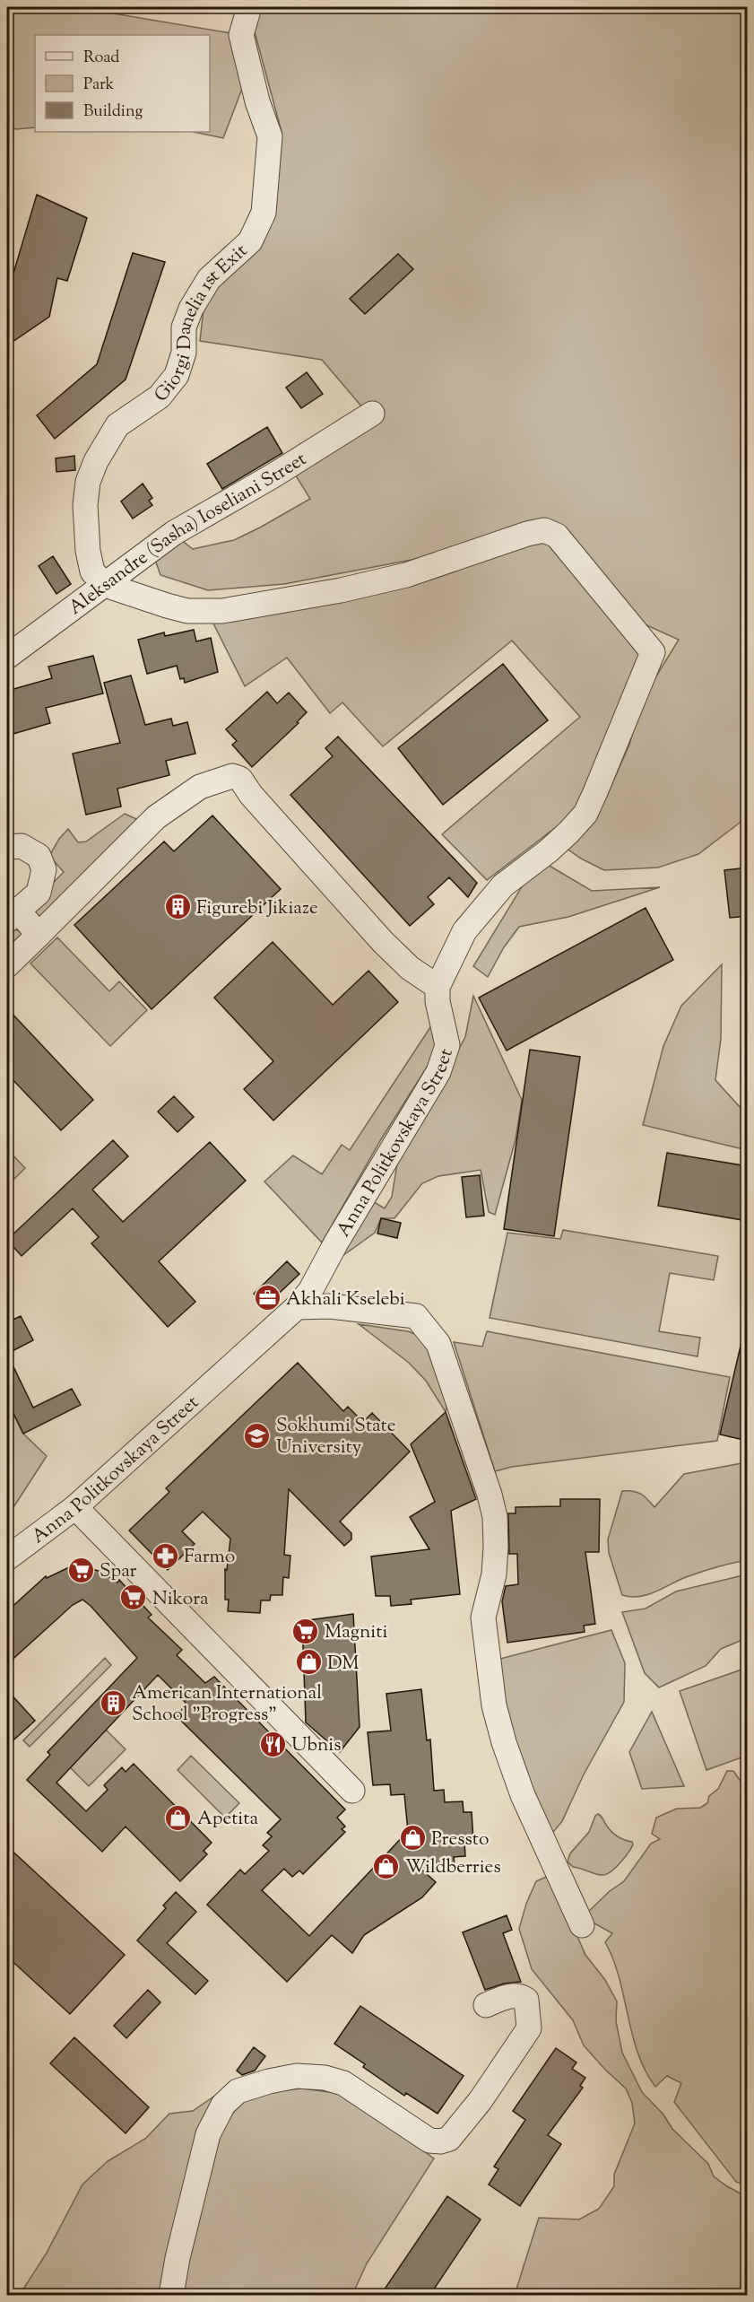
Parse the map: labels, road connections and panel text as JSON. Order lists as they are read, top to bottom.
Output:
{
  "streets": {
    "street": ["Giorgi Danelia 1st Exit", "Aleksandre (Sasha) Ioseliani Street", "Anna Politkovskaya Street"]
  },
  "crossings": [
    ["Giorgi Danelia 1st Exit", "Aleksandre (Sasha) Ioseliani Street"]
  ],
  "places": {
    "building": ["Figurebi Jikiaze", "American International School \"Progress\""],
    "office": ["Akhali Kselebi"],
    "school or university": ["Sokhumi State University"],
    "pharmacy": ["Farmo"],
    "supermarket": ["Spar", "Nikora", "Magniti"],
    "shop": [
      "DM",
      "Apetita",
      "Pressto",
      "Wildberries"
    ],
    "restaurant": ["Ubnis"]
  },
  "legend": ["Road", "Park", "Building"]
}
